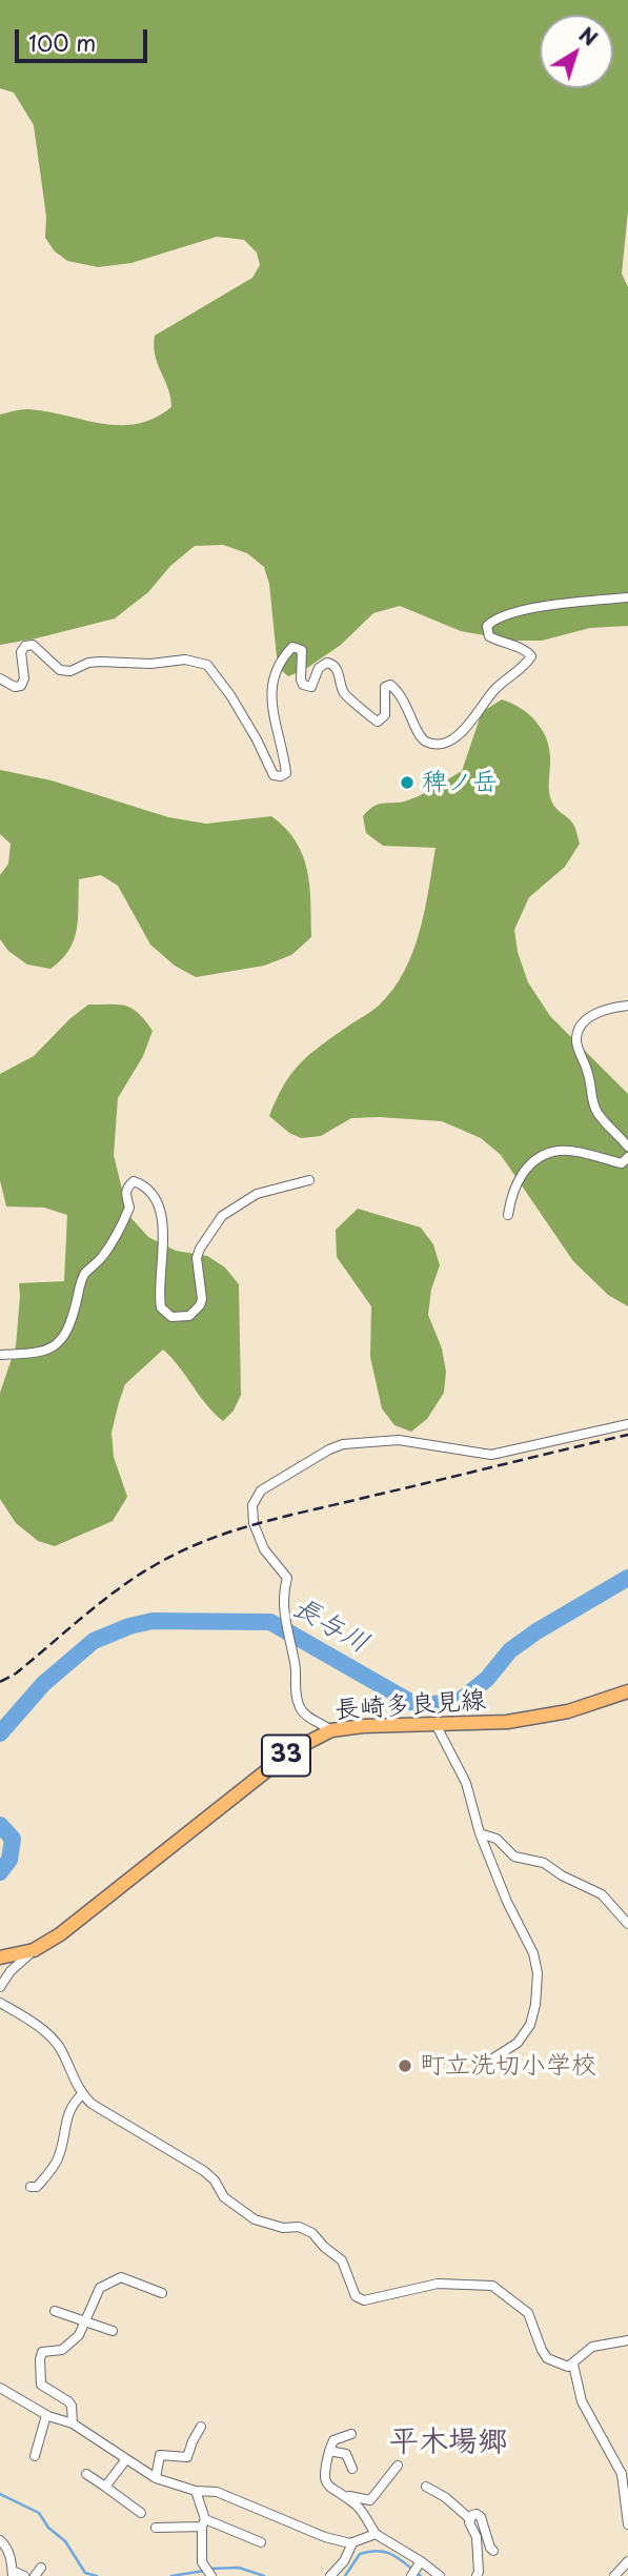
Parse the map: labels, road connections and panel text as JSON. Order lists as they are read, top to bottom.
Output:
{
  "streets": {
    "main road": ["長崎多良見線", "33"]
  },
  "districts": ["平木場郷"],
  "water": ["長与川"],
  "places": ["稗ノ岳", "町立洗切小学校"],
  "scale_bar": "100 m",
  "north": "top right"
}
